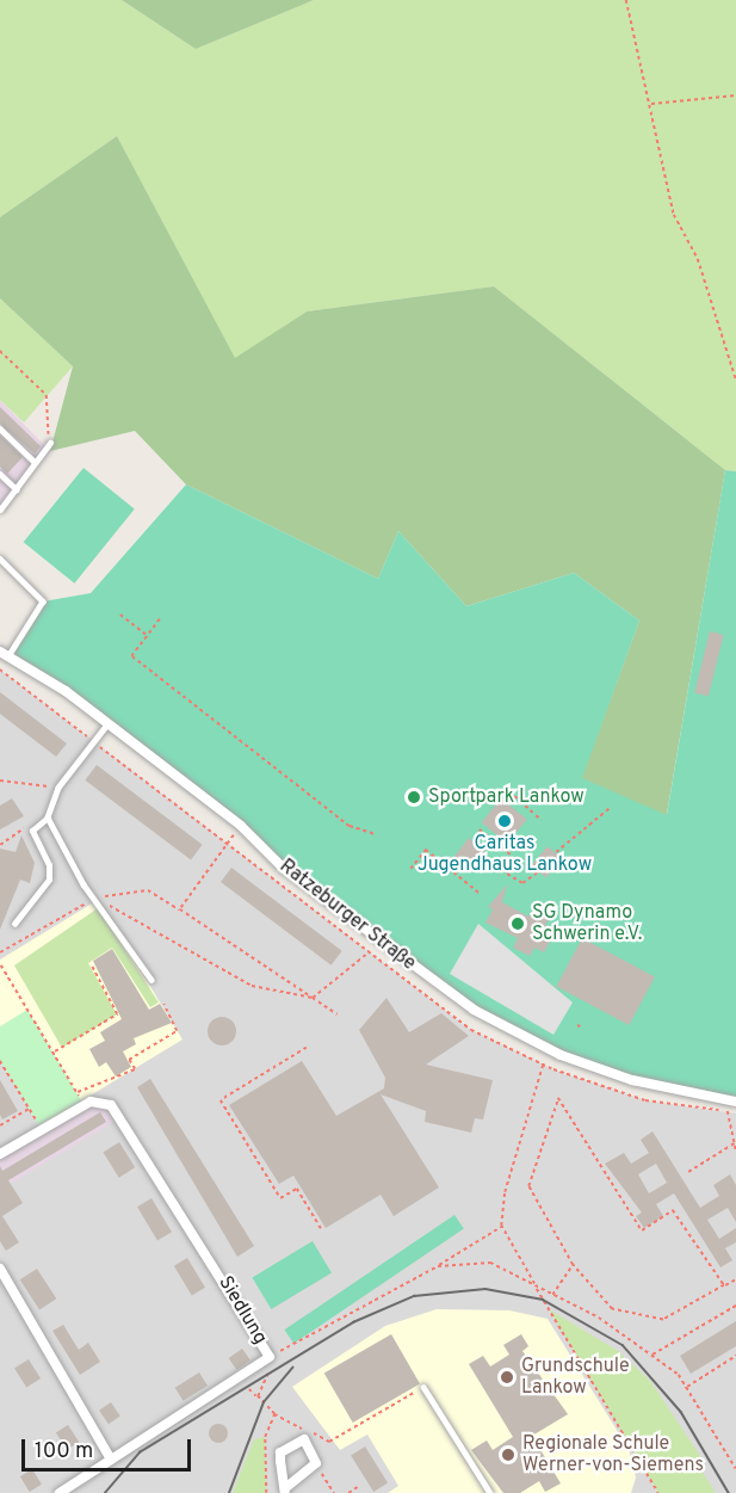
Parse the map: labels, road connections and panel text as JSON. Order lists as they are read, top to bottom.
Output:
{
  "streets": {
    "street": ["Ratzeburger Straße", "Siedlung"]
  },
  "places": [
    "Sportpark Lankow",
    "Caritas Jugendhaus Lankow",
    "SG Dynamo Schwerin e.V.",
    "Grundschule Lankow",
    "Regionale Schule Werner-von-Siemens"
  ],
  "scale_bar": "100 m"
}
